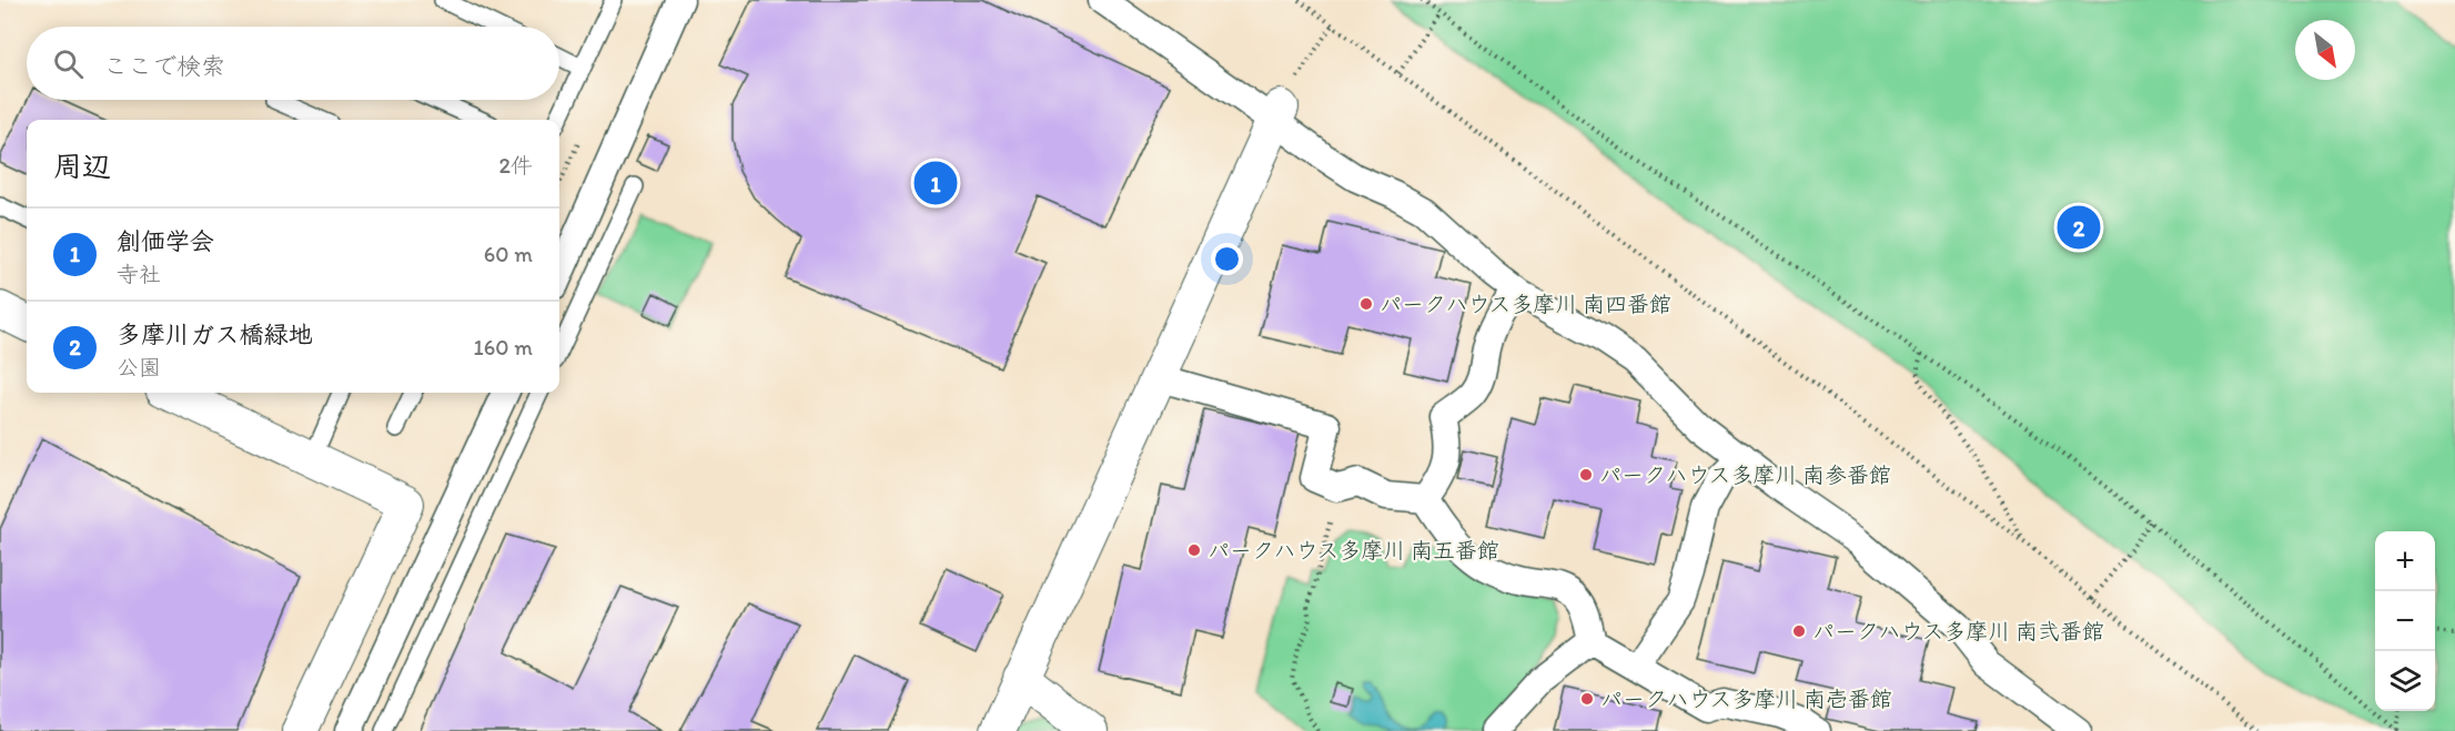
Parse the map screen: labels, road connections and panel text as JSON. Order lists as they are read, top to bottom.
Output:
{
  "places": [
    "パークハウス多摩川 南四番館",
    "パークハウス多摩川 南参番館",
    "パークハウス多摩川 南五番館",
    "パークハウス多摩川 南弐番館",
    "パークハウス多摩川 南壱番館"
  ],
  "north": "bottom right",
  "page": {
    "search": "ここで検索",
    "heading": ["周辺", "2件"],
    "pins": ["1", "2"],
    "list": [
      {
        "mark": "1",
        "name": "創価学会",
        "note": "寺社",
        "value": "60 m"
      },
      {
        "mark": "2",
        "name": "多摩川ガス橋緑地",
        "note": "公園",
        "value": "160 m"
      }
    ],
    "map_buttons": ["+", "−"]
  }
}
